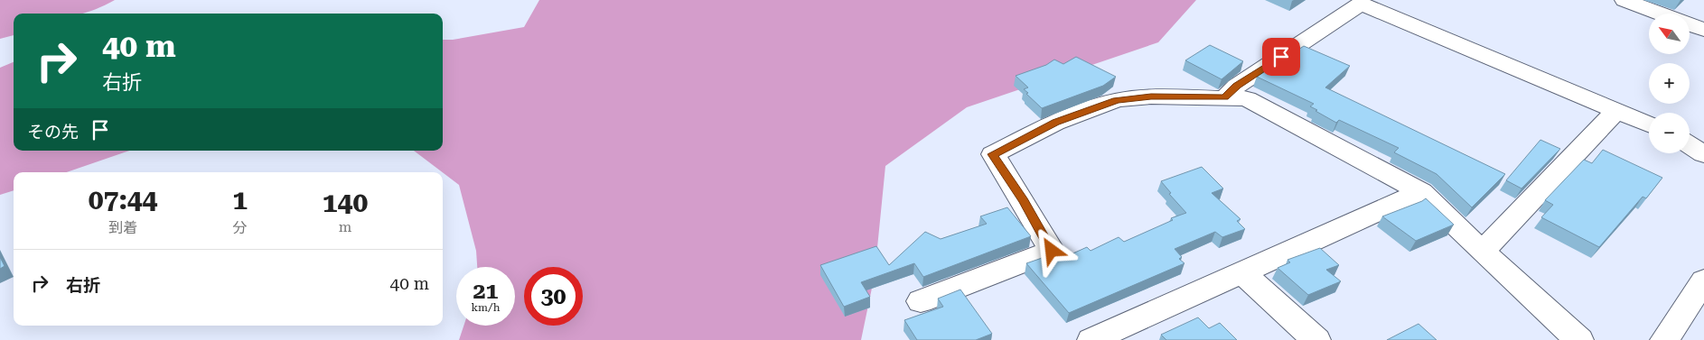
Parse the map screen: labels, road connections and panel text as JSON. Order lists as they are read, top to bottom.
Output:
{
  "north": "top left",
  "page": {
    "map_buttons": ["+", "−"],
    "turn": ["40 m", "右折"],
    "then": "その先",
    "eta": [
      "07:44",
      "到着",
      "1",
      "分",
      "140",
      "m"
    ],
    "list": [
      {
        "name": "右折",
        "value": "40 m"
      }
    ],
    "speed": "21 km/h",
    "limit": "30"
  }
}
